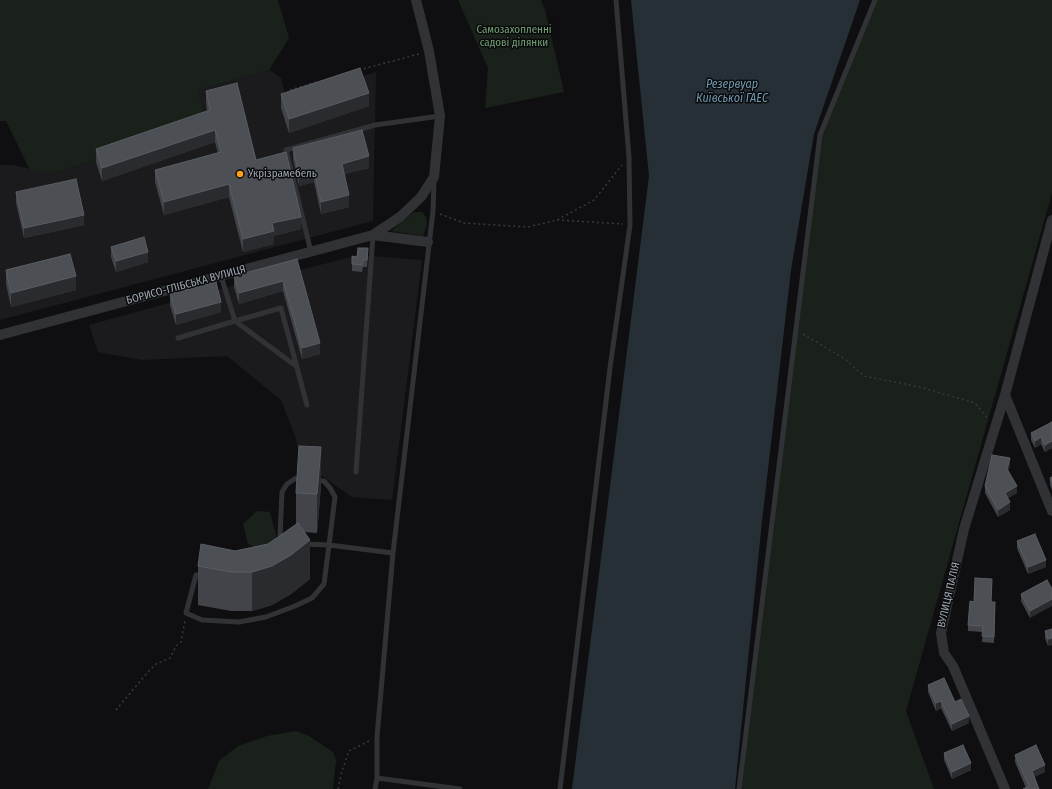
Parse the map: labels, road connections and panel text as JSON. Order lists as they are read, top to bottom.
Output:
{
  "streets": {
    "street": ["БОРИСО-ГЛІБСЬКА ВУЛИЦЯ", "ВУЛИЦЯ ПАЛІЯ"]
  },
  "water": ["Резервуар Київської ГАЕС"],
  "parks": ["Самозахопленні садові ділянки"],
  "places": ["Укрізрамебель"]
}
